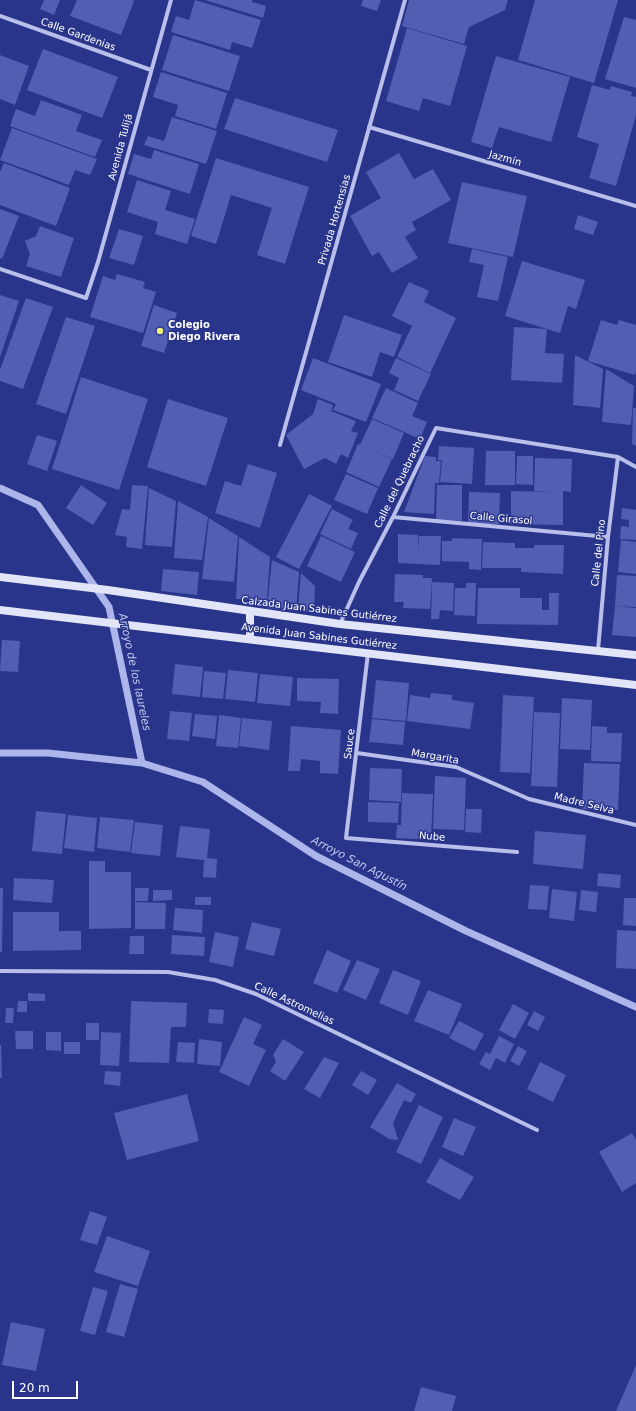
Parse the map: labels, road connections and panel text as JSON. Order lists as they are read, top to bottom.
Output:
{
  "streets": {
    "street": [
      "Calle Gardenias",
      "Avenida Tulijá",
      "Jazmín",
      "Privada Hortensias",
      "Calle del Quebracho",
      "Calle Girasol",
      "Calle del Pino",
      "Calzada Juan Sabines Gutiérrez",
      "Avenida Juan Sabines Gutiérrez",
      "Sauce",
      "Margarita",
      "Madre Selva",
      "Nube",
      "Calle Astromelias"
    ]
  },
  "crossings": [
    ["Calle Gardenias", "Avenida Tulijá"],
    ["Jazmín", "Privada Hortensias"],
    ["Calle del Quebracho", "Calle Girasol"],
    ["Calle del Quebracho", "Calle del Pino"],
    ["Calle del Quebracho", "Calzada Juan Sabines Gutiérrez"],
    ["Calle Girasol", "Calle del Pino"],
    ["Calle del Pino", "Calzada Juan Sabines Gutiérrez"],
    ["Avenida Juan Sabines Gutiérrez", "Sauce"],
    ["Sauce", "Margarita"],
    ["Sauce", "Nube"],
    ["Margarita", "Madre Selva"]
  ],
  "water": ["Arroyo de los laureles", "Arroyo San Agustín"],
  "places": ["Colegio Diego Rivera"],
  "scale_bar": "20 m"
}
